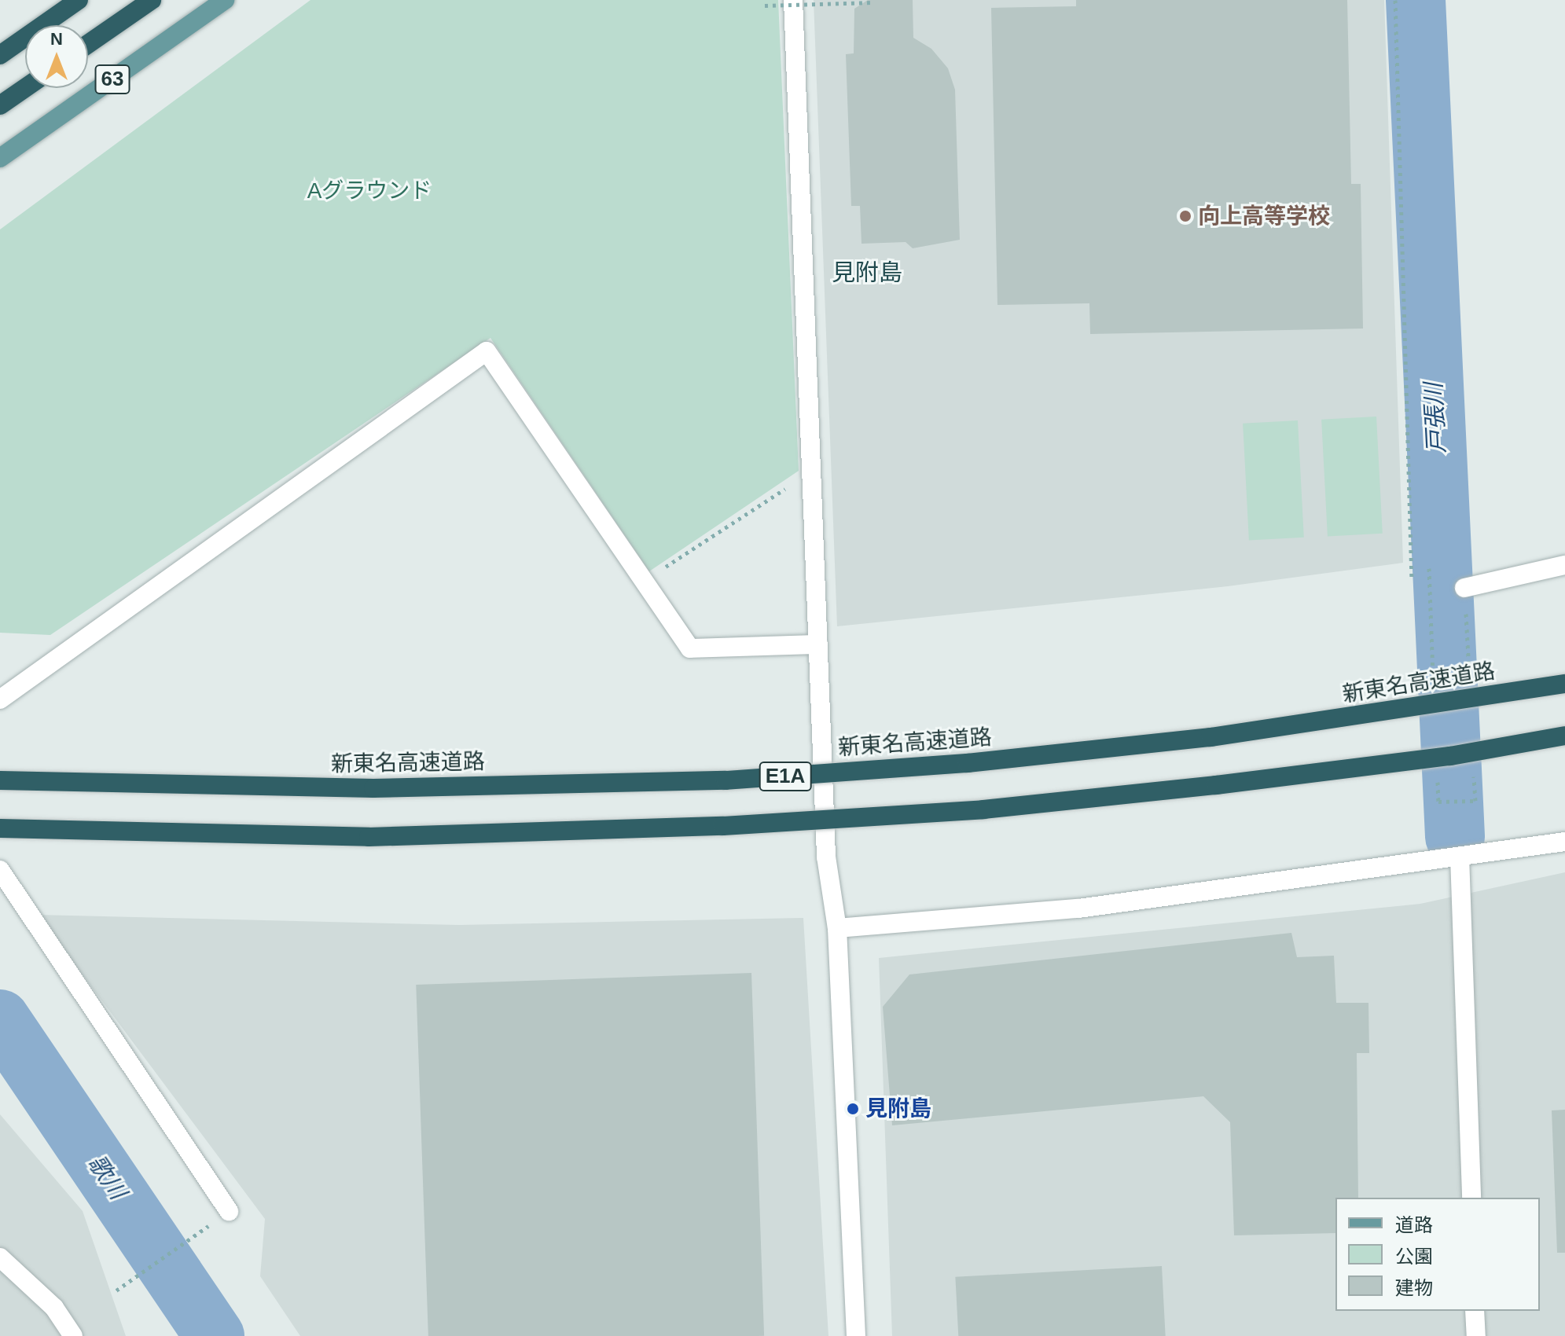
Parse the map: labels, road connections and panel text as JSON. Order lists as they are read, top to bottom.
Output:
{
  "streets": {
    "highway": ["新東名高速道路", "E1A"],
    "main road": ["63"]
  },
  "districts": ["見附島"],
  "water": ["戸張川", "歌川"],
  "parks": ["Aグラウンド"],
  "places": ["向上高等学校", "見附島"],
  "legend": ["道路", "公園", "建物"],
  "north": "top"
}
